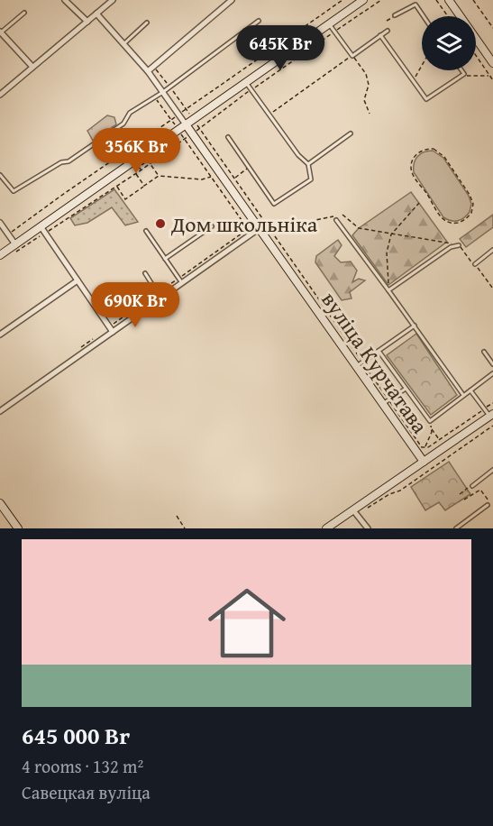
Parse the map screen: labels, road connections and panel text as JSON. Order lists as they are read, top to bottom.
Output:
{
  "streets": {
    "main road": ["вуліца Курчатава"]
  },
  "places": ["Дом школьніка"],
  "page": {
    "price": ["645K Br", "356K Br", "690K Br"],
    "list": [
      {
        "name": "645 000 Br",
        "note": "4 rooms · 132 m² · Савецкая вуліца"
      }
    ]
  }
}
